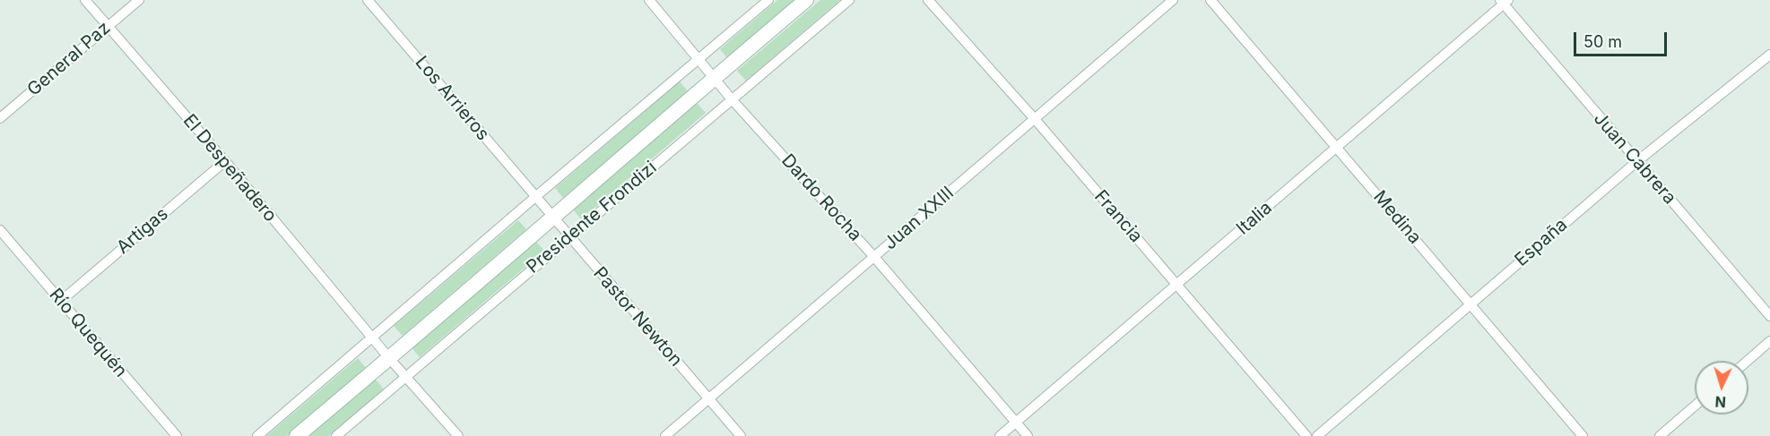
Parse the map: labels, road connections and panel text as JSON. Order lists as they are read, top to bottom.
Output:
{
  "streets": {
    "main road": ["Presidente Frondizi"],
    "street": [
      "General Paz",
      "Los Arrieros",
      "Juan Cabrera",
      "El Despeñadero",
      "Dardo Rocha",
      "Francia",
      "Medina",
      "Juan XXIII",
      "Italia",
      "Artigas",
      "España",
      "Pastor Newton",
      "Río Quequén"
    ]
  },
  "crossings": [
    ["General Paz", "El Despeñadero"],
    ["Los Arrieros", "Pastor Newton"],
    ["Juan Cabrera", "Italia"],
    ["Juan Cabrera", "España"],
    ["El Despeñadero", "Presidente Frondizi"],
    ["El Despeñadero", "Artigas"],
    ["Dardo Rocha", "Presidente Frondizi"],
    ["Dardo Rocha", "Juan XXIII"],
    ["Dardo Rocha", "Italia"],
    ["Francia", "Juan XXIII"],
    ["Francia", "Italia"],
    ["Presidente Frondizi", "Pastor Newton"],
    ["Medina", "Italia"],
    ["Medina", "España"],
    ["Juan XXIII", "Pastor Newton"],
    ["Artigas", "Río Quequén"]
  ],
  "scale_bar": "50 m",
  "north": "bottom"
}
